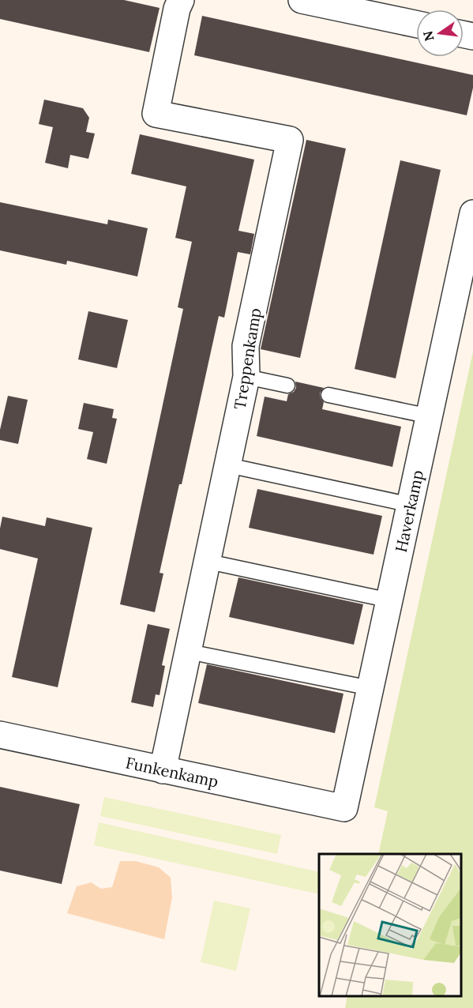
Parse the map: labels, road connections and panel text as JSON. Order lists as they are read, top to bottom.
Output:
{
  "streets": {
    "street": ["Treppenkamp", "Haverkamp", "Funkenkamp"]
  },
  "crossings": [
    ["Treppenkamp", "Funkenkamp"],
    ["Haverkamp", "Funkenkamp"]
  ],
  "north": "left"
}
